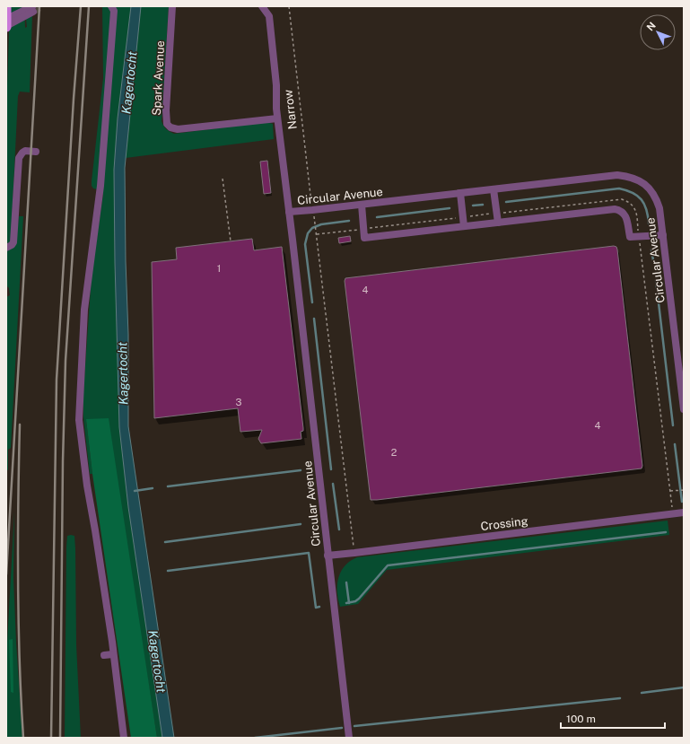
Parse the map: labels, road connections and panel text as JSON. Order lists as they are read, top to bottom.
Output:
{
  "streets": {
    "street": [
      "Spark Avenue",
      "Narrow",
      "Circular Avenue",
      "Crossing"
    ]
  },
  "crossings": [
    ["Spark Avenue", "Narrow"],
    ["Narrow", "Circular Avenue"],
    ["Circular Avenue", "Crossing"]
  ],
  "water": ["Kagertocht"],
  "house_numbers": [
    "1",
    "4",
    "3",
    "4",
    "2"
  ],
  "scale_bar": "100 m",
  "north": "top left"
}
